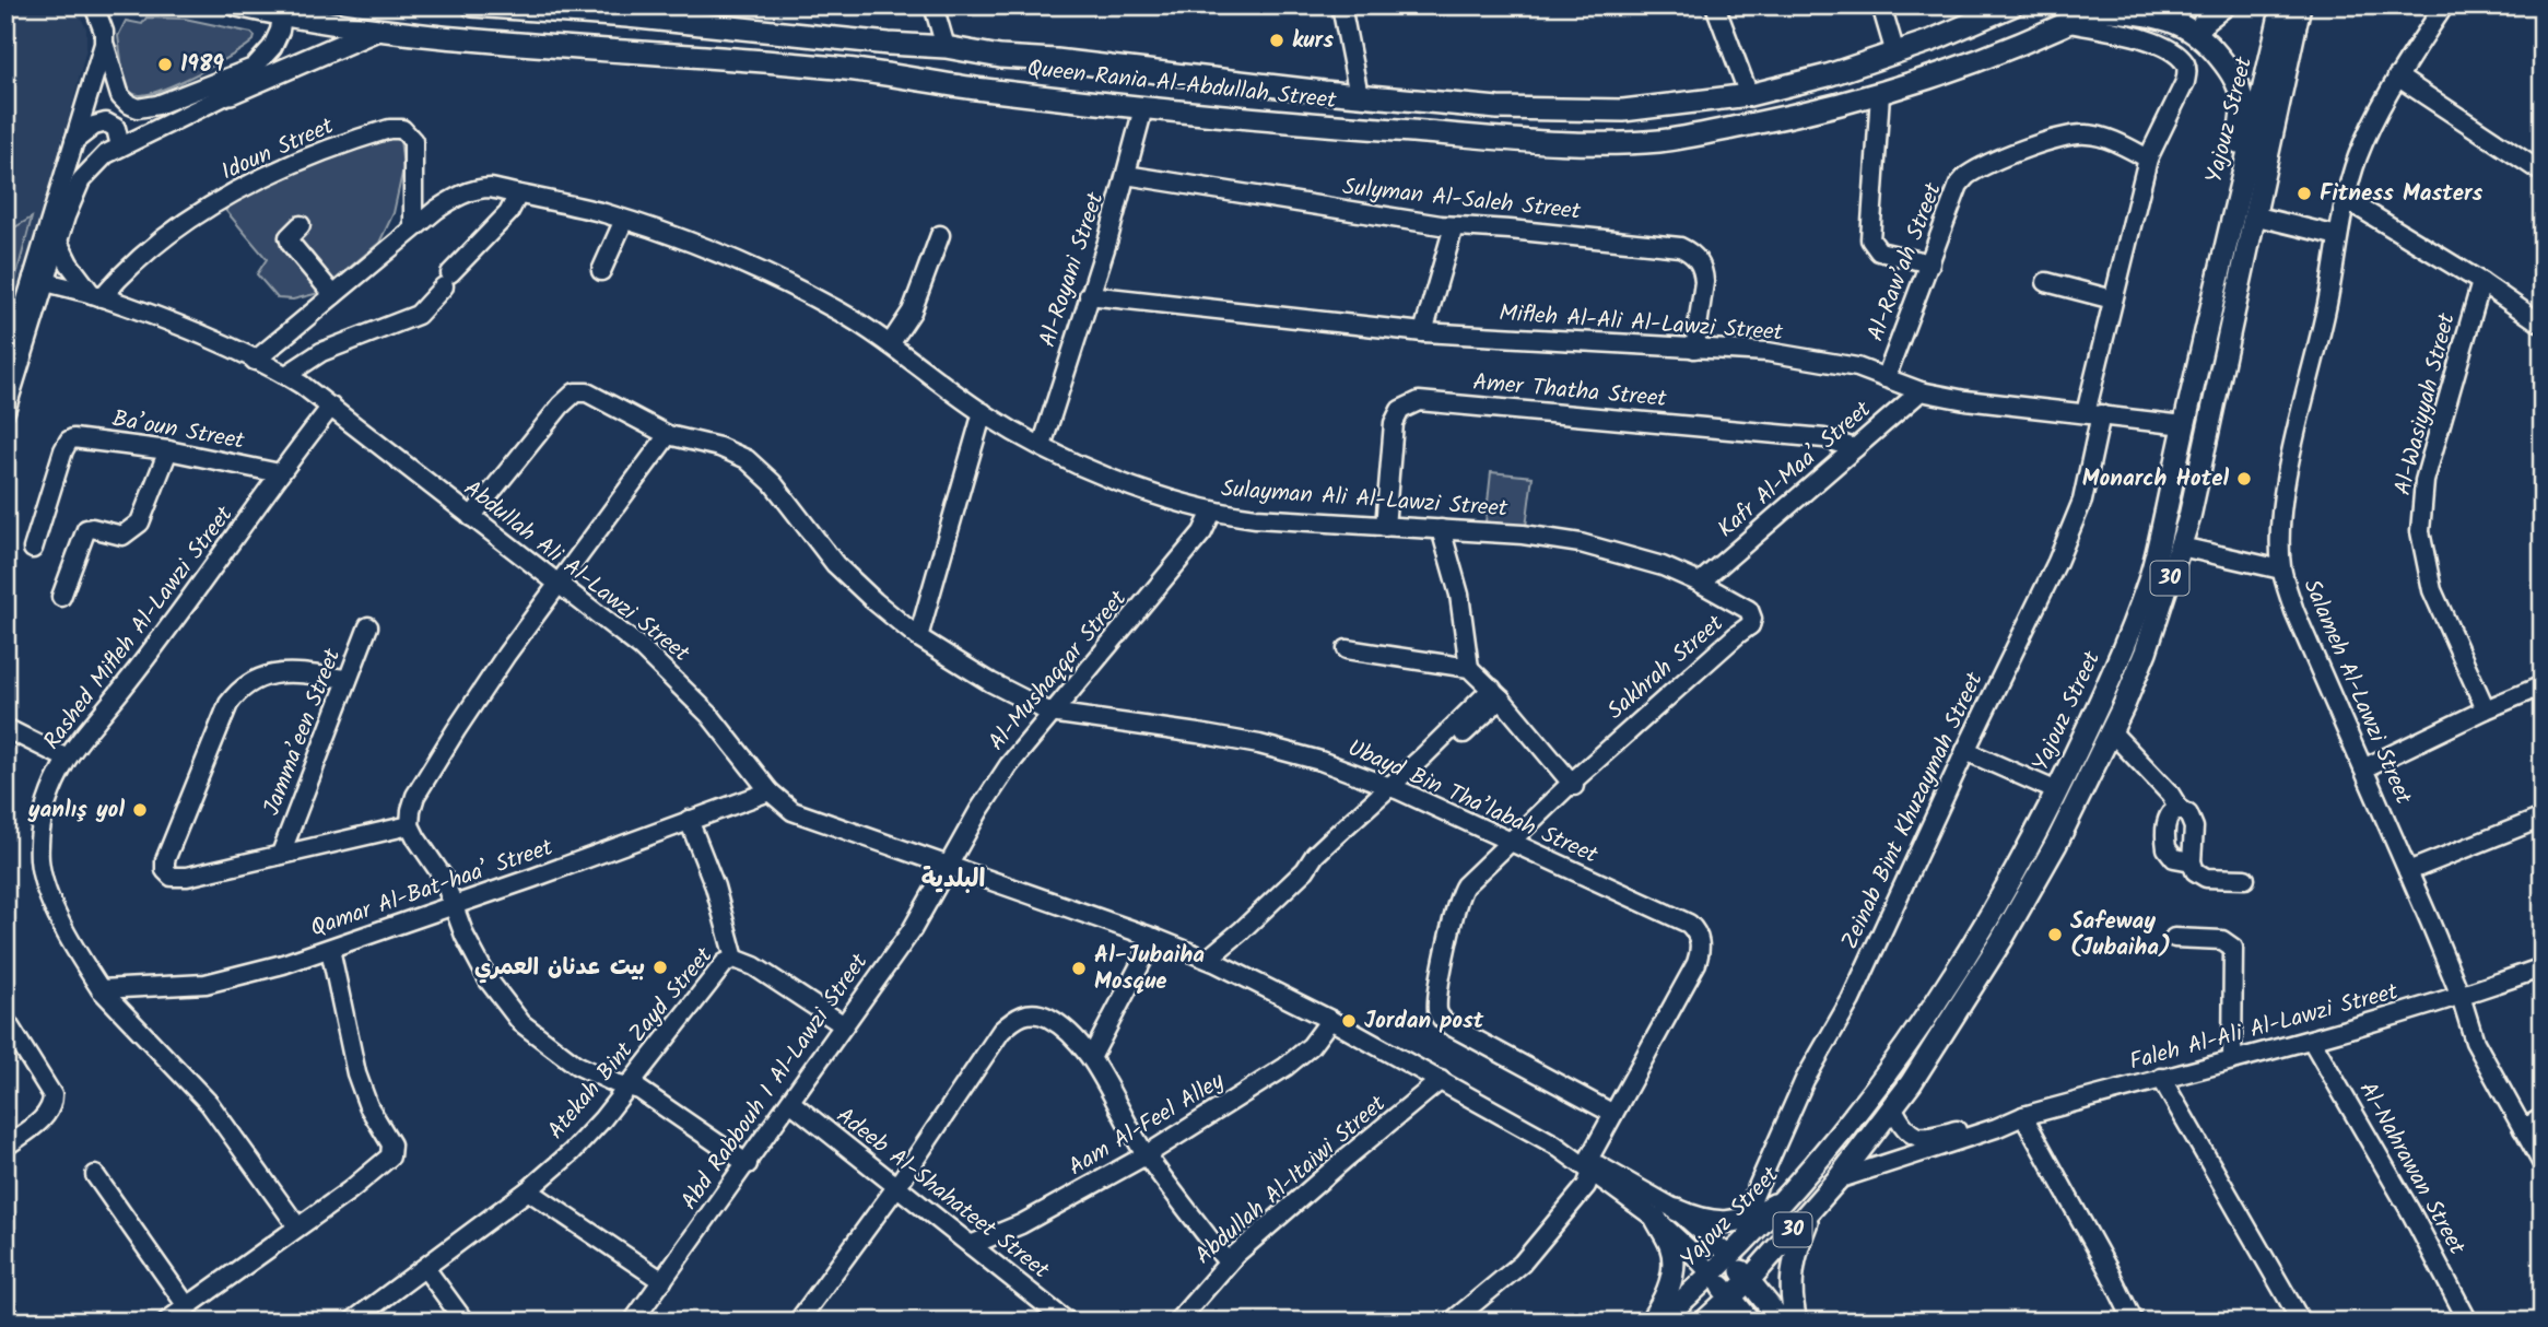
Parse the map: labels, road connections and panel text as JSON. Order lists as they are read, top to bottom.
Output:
{
  "streets": {
    "main road": ["Queen Rania Al-Abdullah Street", "Yajouz Street", "30"],
    "street": [
      "Idoun Street",
      "Sulyman Al-Saleh Street",
      "Al-Raw’ah Street",
      "Al-Royani Street",
      "Mifleh Al-Ali Al-Lawzi Street",
      "Amer Thatha Street",
      "Al-Wasiyyah Street",
      "Ba’oun Street",
      "Kafr Al-Maa’ Street",
      "Sulayman Ali Al-Lawzi Street",
      "Abdullah Ali Al-Lawzi Street",
      "Rashed Mifleh Al-Lawzi Street",
      "Sakhrah Street",
      "Al-Mushaqqar Street",
      "Salameh Al-Lawzi Street",
      "Jamma’een Street",
      "Ubayd Bin Tha’labah Street",
      "Zeinab Bint Khuzaymah Street",
      "Qamar Al-Bat-haa’ Street",
      "Faleh Al-Ali Al-Lawzi Street",
      "Atekah Bint Zayd Street",
      "Abd Rabbouh I Al-Lawzi Street",
      "Aam Al-Feel Alley",
      "Al-Nahrawan Street",
      "Abdullah Al-Itaiwi Street",
      "Adeeb Al-Shahateet Street"
    ]
  },
  "crossings": [
    ["Queen Rania Al-Abdullah Street", "Al-Royani Street"],
    ["Yajouz Street", "Mifleh Al-Ali Al-Lawzi Street"],
    ["Yajouz Street", "Abdullah Ali Al-Lawzi Street"],
    ["Yajouz Street", "Faleh Al-Ali Al-Lawzi Street"],
    ["Idoun Street", "Sulayman Ali Al-Lawzi Street"],
    ["Idoun Street", "Abdullah Ali Al-Lawzi Street"],
    ["Sulyman Al-Saleh Street", "Al-Royani Street"],
    ["Sulyman Al-Saleh Street", "Mifleh Al-Ali Al-Lawzi Street"],
    ["Al-Raw’ah Street", "Mifleh Al-Ali Al-Lawzi Street"],
    ["Al-Royani Street", "Mifleh Al-Ali Al-Lawzi Street"],
    ["Al-Royani Street", "Sulayman Ali Al-Lawzi Street"],
    ["Mifleh Al-Ali Al-Lawzi Street", "Kafr Al-Maa’ Street"],
    ["Mifleh Al-Ali Al-Lawzi Street", "Zeinab Bint Khuzaymah Street"],
    ["Amer Thatha Street", "Kafr Al-Maa’ Street"],
    ["Amer Thatha Street", "Sulayman Ali Al-Lawzi Street"],
    ["Ba’oun Street", "Rashed Mifleh Al-Lawzi Street"],
    ["Kafr Al-Maa’ Street", "Sulayman Ali Al-Lawzi Street"],
    ["Sulayman Ali Al-Lawzi Street", "Abdullah Ali Al-Lawzi Street"],
    ["Sulayman Ali Al-Lawzi Street", "Sakhrah Street"],
    ["Sulayman Ali Al-Lawzi Street", "Al-Mushaqqar Street"],
    ["Abdullah Ali Al-Lawzi Street", "Rashed Mifleh Al-Lawzi Street"],
    ["Abdullah Ali Al-Lawzi Street", "Al-Mushaqqar Street"],
    ["Abdullah Ali Al-Lawzi Street", "Ubayd Bin Tha’labah Street"],
    ["Abdullah Ali Al-Lawzi Street", "Qamar Al-Bat-haa’ Street"],
    ["Abdullah Ali Al-Lawzi Street", "Abd Rabbouh I Al-Lawzi Street"],
    ["Abdullah Ali Al-Lawzi Street", "Aam Al-Feel Alley"],
    ["Abdullah Ali Al-Lawzi Street", "Abdullah Al-Itaiwi Street"],
    ["Rashed Mifleh Al-Lawzi Street", "Qamar Al-Bat-haa’ Street"],
    ["Sakhrah Street", "Ubayd Bin Tha’labah Street"],
    ["Al-Mushaqqar Street", "Ubayd Bin Tha’labah Street"],
    ["Al-Mushaqqar Street", "Abd Rabbouh I Al-Lawzi Street"],
    ["Salameh Al-Lawzi Street", "Faleh Al-Ali Al-Lawzi Street"],
    ["Faleh Al-Ali Al-Lawzi Street", "Al-Nahrawan Street"],
    ["Atekah Bint Zayd Street", "Abd Rabbouh I Al-Lawzi Street"],
    ["Abd Rabbouh I Al-Lawzi Street", "Adeeb Al-Shahateet Street"],
    ["Aam Al-Feel Alley", "Adeeb Al-Shahateet Street"]
  ],
  "districts": ["البلدية"],
  "places": [
    "kurs",
    "1989",
    "Fitness Masters",
    "Monarch Hotel",
    "yanlış yol",
    "Safeway (Jubaiha)",
    "بيت عدنان العمري",
    "Al-Jubaiha Mosque",
    "Jordan post"
  ]
}
